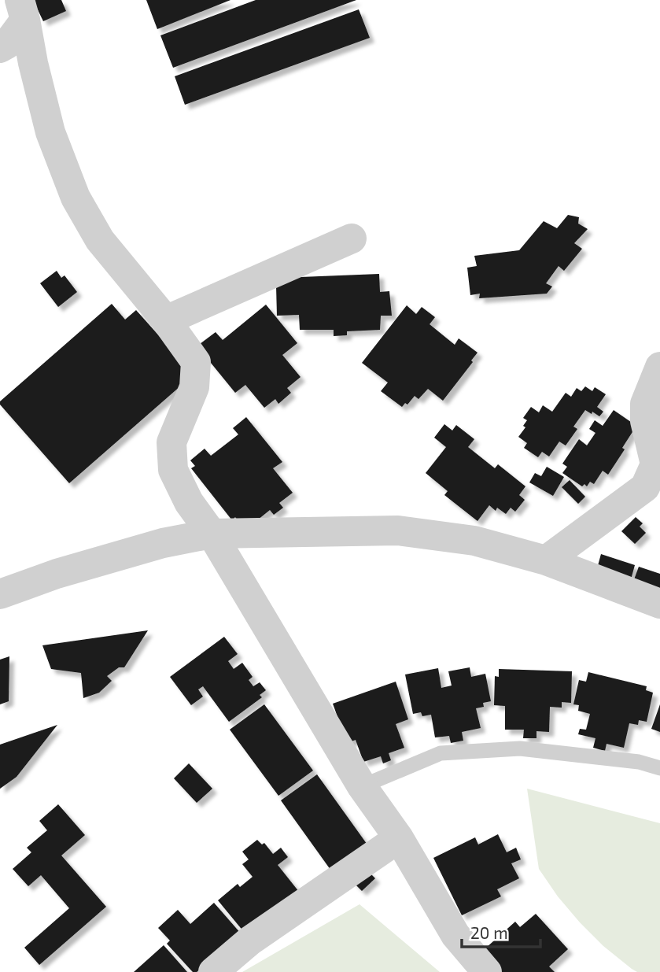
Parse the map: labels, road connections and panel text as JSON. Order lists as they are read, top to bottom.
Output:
{
  "scale_bar": "20 m"
}
